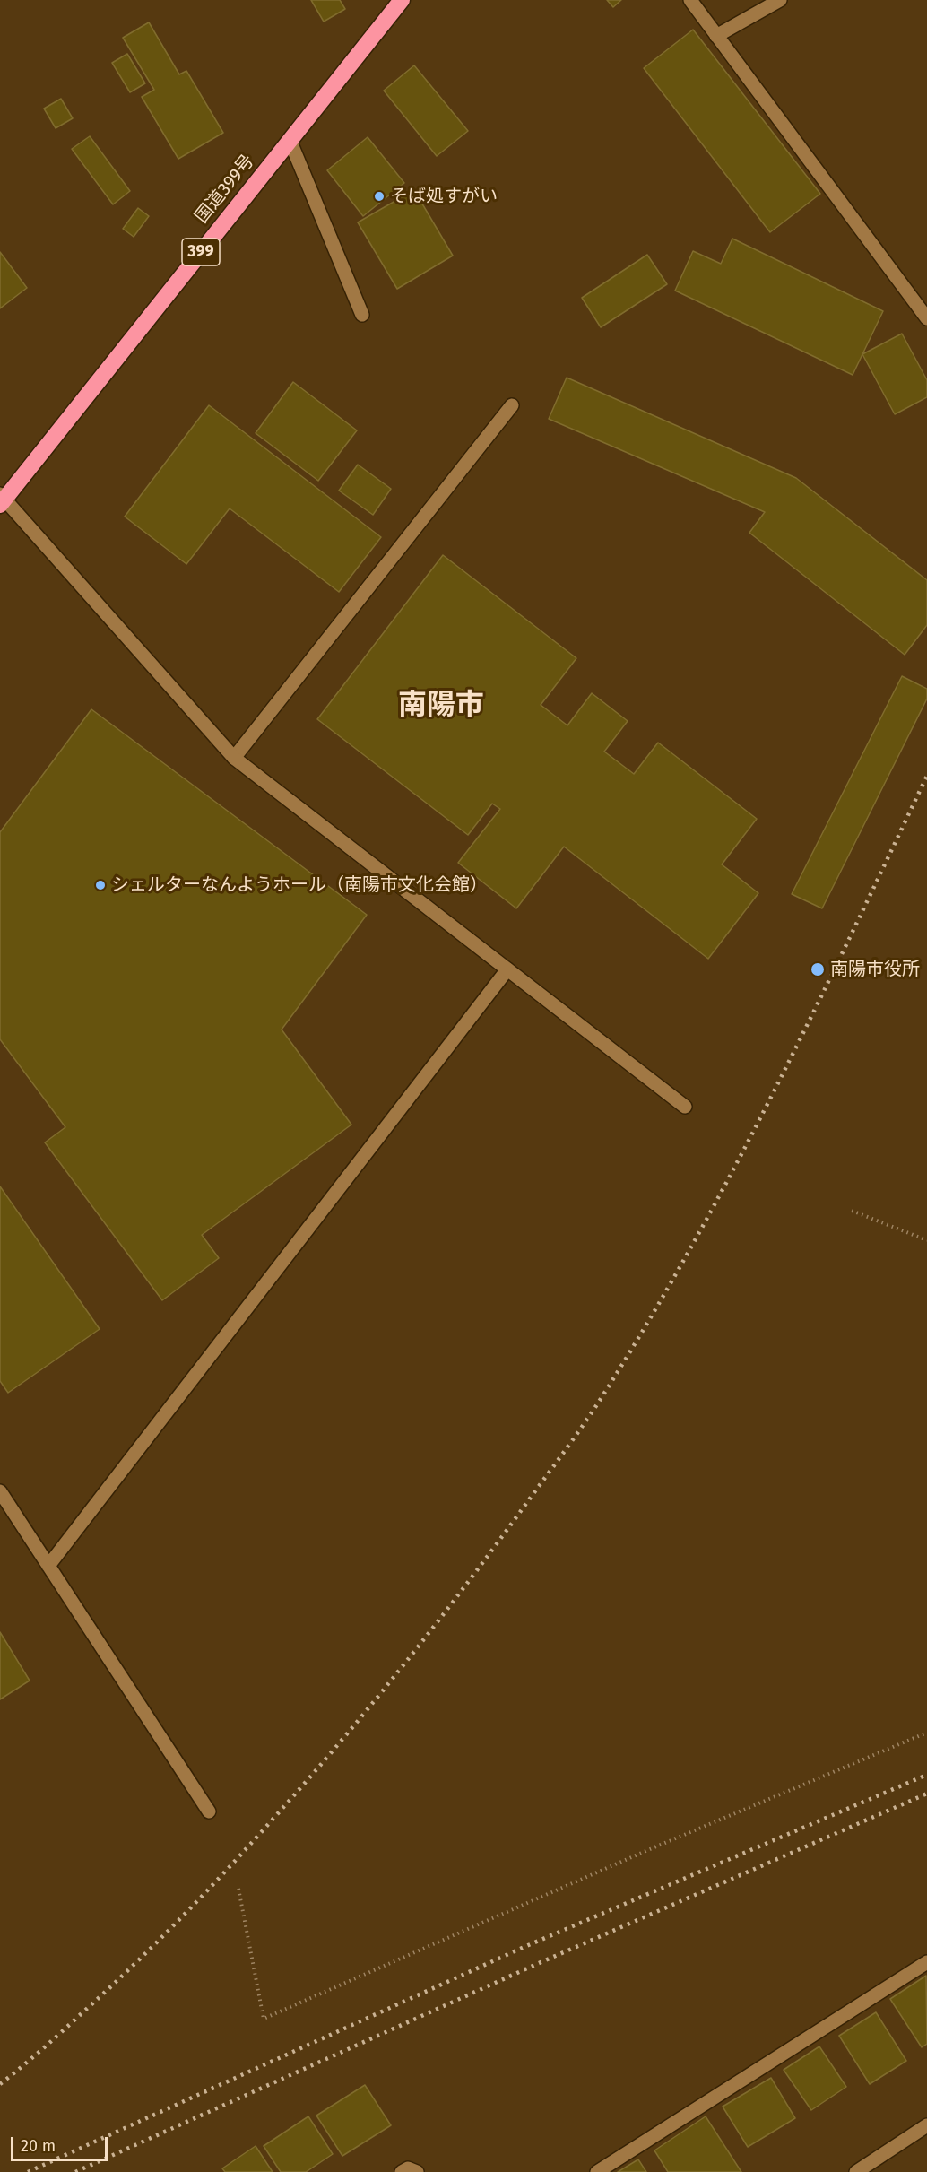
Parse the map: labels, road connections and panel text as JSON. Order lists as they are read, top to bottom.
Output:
{
  "streets": {
    "highway": ["国道399号", "399"]
  },
  "districts": ["南陽市"],
  "places": ["そば処すがい", "シェルターなんようホール（南陽市文化会館）", "南陽市役所"],
  "scale_bar": "20 m"
}
